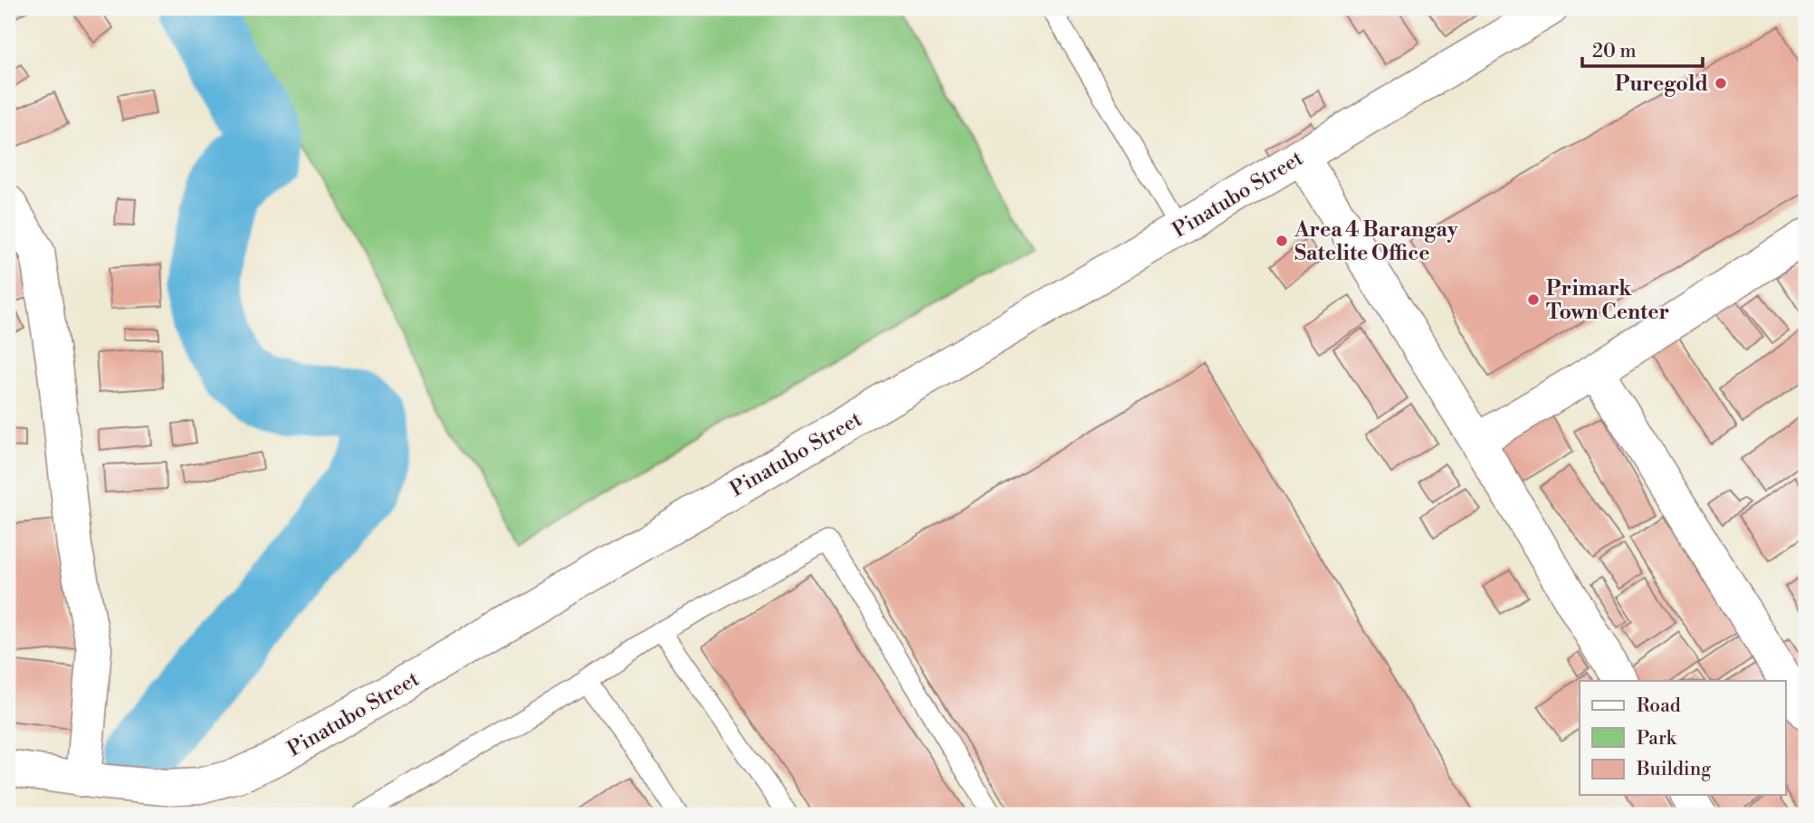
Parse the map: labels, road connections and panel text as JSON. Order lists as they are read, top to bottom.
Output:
{
  "streets": {
    "street": ["Pinatubo Street"]
  },
  "places": ["Puregold", "Area 4 Barangay Satelite Office", "Primark Town Center"],
  "legend": ["Road", "Park", "Building"],
  "scale_bar": "20 m"
}
